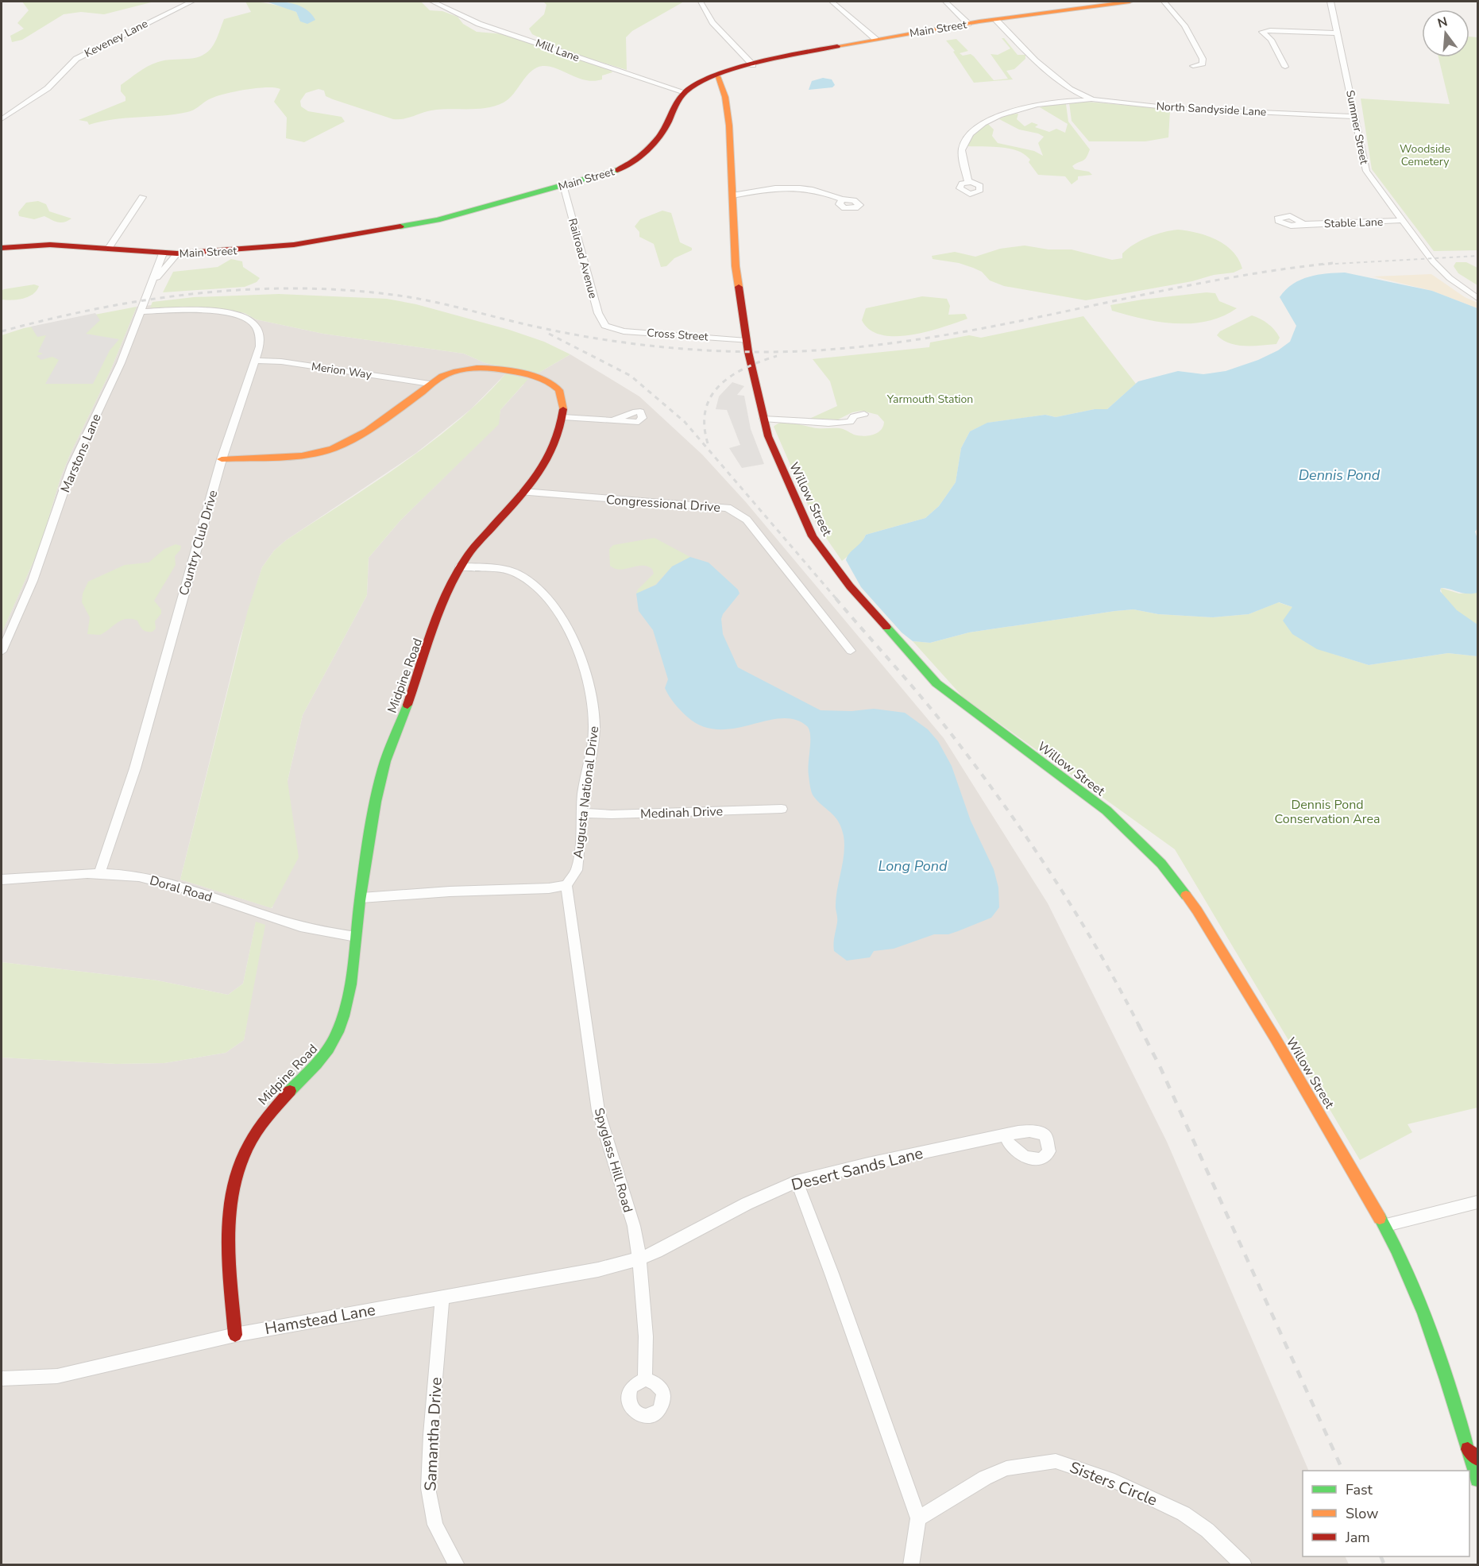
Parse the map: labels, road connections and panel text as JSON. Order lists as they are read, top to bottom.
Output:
{
  "streets": {
    "main road": ["Main Street", "Willow Street", "Midpine Road"],
    "street": [
      "Keveney Lane",
      "Mill Lane",
      "North Sandyside Lane",
      "Summer Street",
      "Stable Lane",
      "Railroad Avenue",
      "Cross Street",
      "Merion Way",
      "Marstons Lane",
      "Congressional Drive",
      "Country Club Drive",
      "Augusta National Drive",
      "Medinah Drive",
      "Doral Road",
      "Spyglass Hill Road",
      "Desert Sands Lane",
      "Hamstead Lane",
      "Samantha Drive",
      "Sisters Circle"
    ]
  },
  "crossings": [
    ["Main Street", "Mill Lane"],
    ["Main Street", "North Sandyside Lane"],
    ["Main Street", "Railroad Avenue"],
    ["Main Street", "Marstons Lane"],
    ["Main Street", "Willow Street"],
    ["North Sandyside Lane", "Summer Street"],
    ["Summer Street", "Stable Lane"],
    ["Railroad Avenue", "Cross Street"],
    ["Cross Street", "Willow Street"],
    ["Merion Way", "Country Club Drive"],
    ["Merion Way", "Midpine Road"],
    ["Marstons Lane", "Country Club Drive"],
    ["Congressional Drive", "Midpine Road"],
    ["Country Club Drive", "Midpine Road"],
    ["Country Club Drive", "Doral Road"],
    ["Midpine Road", "Augusta National Drive"],
    ["Midpine Road", "Doral Road"],
    ["Midpine Road", "Hamstead Lane"],
    ["Augusta National Drive", "Medinah Drive"],
    ["Augusta National Drive", "Spyglass Hill Road"],
    ["Spyglass Hill Road", "Desert Sands Lane"],
    ["Spyglass Hill Road", "Hamstead Lane"],
    ["Desert Sands Lane", "Hamstead Lane"],
    ["Hamstead Lane", "Samantha Drive"]
  ],
  "water": ["Dennis Pond", "Long Pond"],
  "parks": ["Woodside Cemetery", "Yarmouth Station", "Dennis Pond Conservation Area"],
  "legend": ["Fast", "Slow", "Jam"],
  "north": "top"
}
